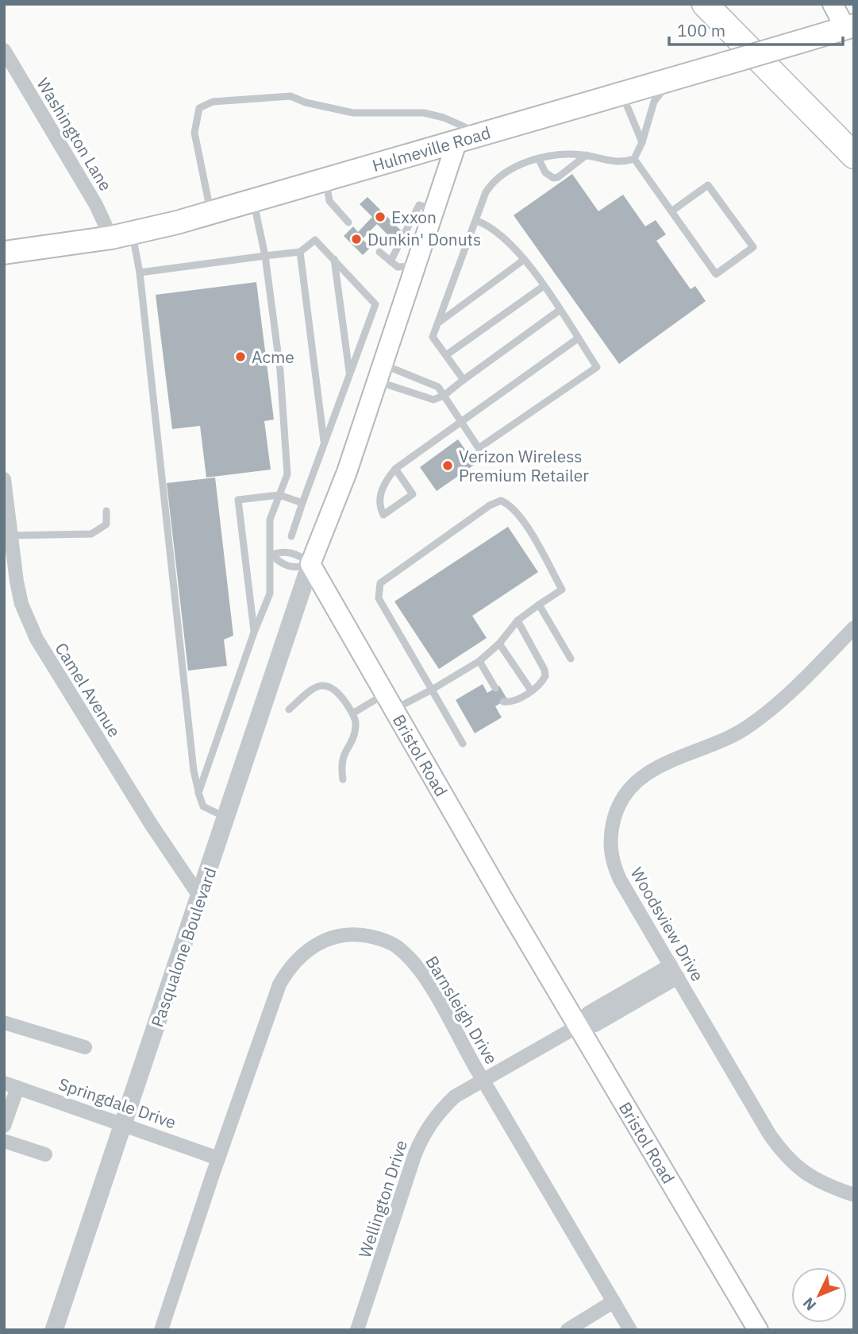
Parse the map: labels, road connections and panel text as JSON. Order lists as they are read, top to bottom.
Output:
{
  "streets": {
    "main road": ["Hulmeville Road", "Bristol Road"],
    "street": [
      "Washington Lane",
      "Camel Avenue",
      "Woodsview Drive",
      "Pasqualone Boulevard",
      "Barnsleigh Drive",
      "Springdale Drive",
      "Wellington Drive"
    ]
  },
  "crossings": [
    ["Washington Lane", "Hulmeville Road"],
    ["Camel Avenue", "Pasqualone Boulevard"],
    ["Bristol Road", "Pasqualone Boulevard"],
    ["Bristol Road", "Wellington Drive"],
    ["Woodsview Drive", "Wellington Drive"],
    ["Pasqualone Boulevard", "Springdale Drive"],
    ["Barnsleigh Drive", "Springdale Drive"],
    ["Barnsleigh Drive", "Wellington Drive"]
  ],
  "places": [
    "Exxon",
    "Dunkin' Donuts",
    "Acme",
    "Verizon Wireless Premium Retailer"
  ],
  "scale_bar": "100 m",
  "north": "bottom left"
}
